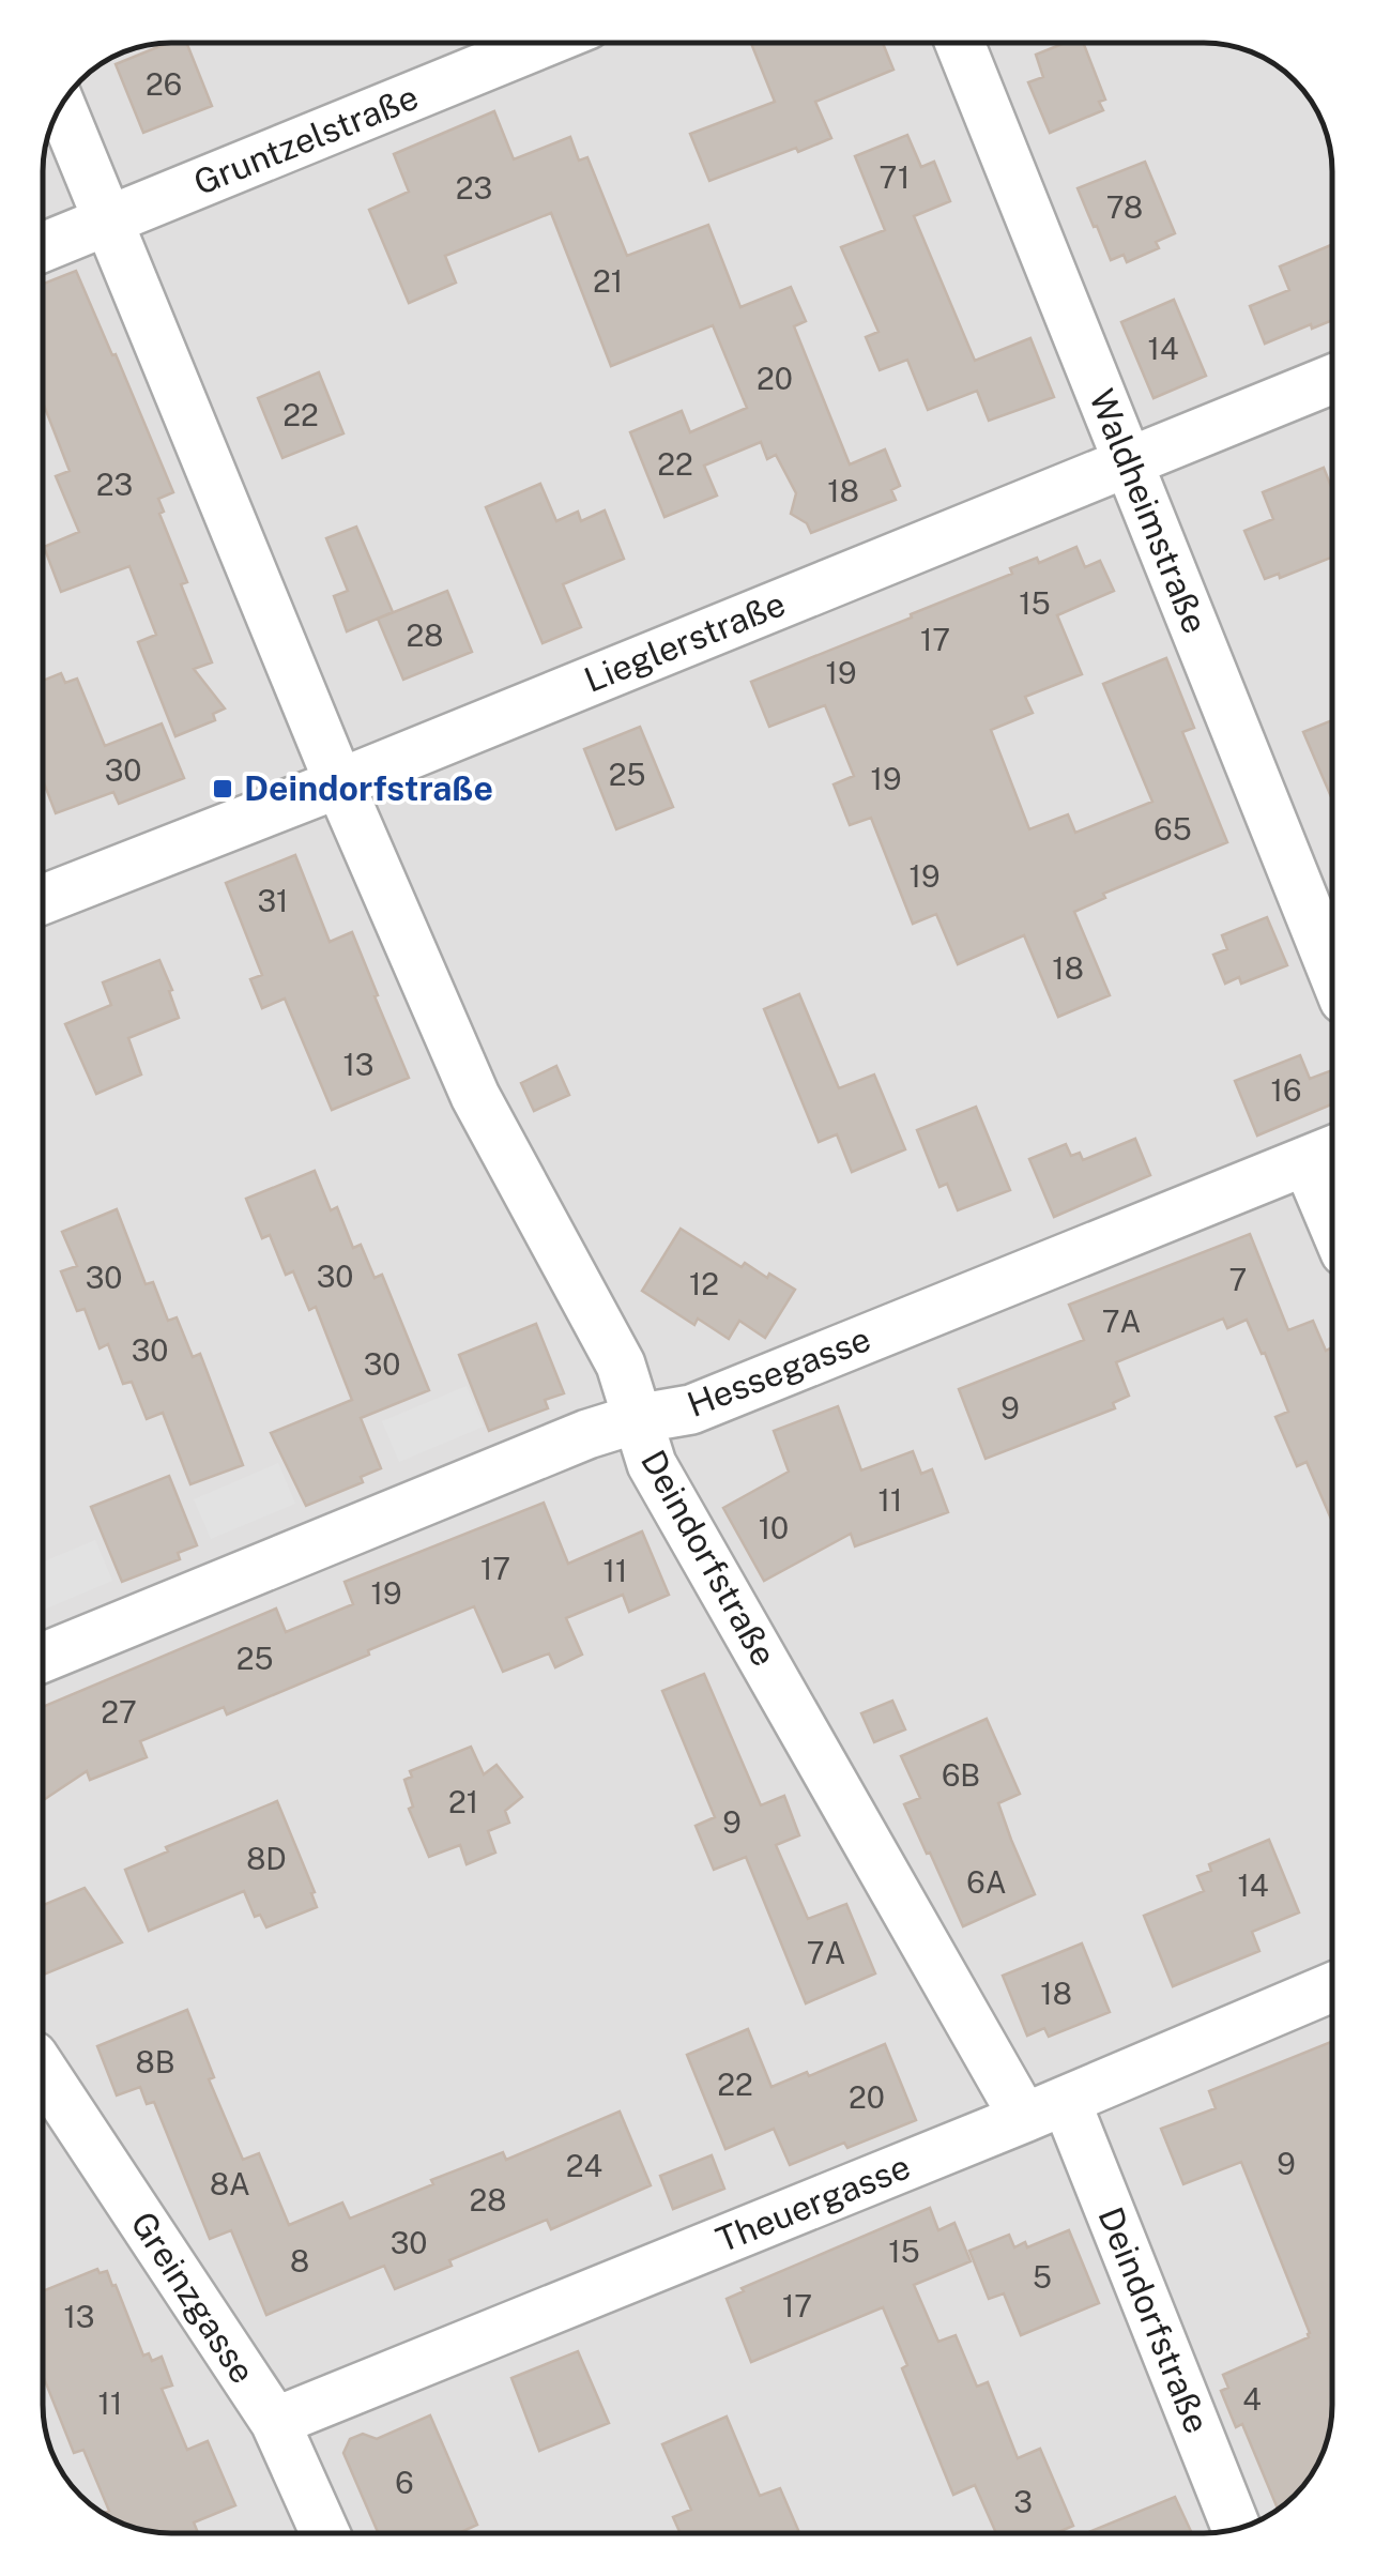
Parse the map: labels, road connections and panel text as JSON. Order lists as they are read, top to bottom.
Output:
{
  "streets": {
    "street": [
      "Gruntzelstraße",
      "Waldheimstraße",
      "Lieglerstraße",
      "Hessegasse",
      "Deindorfstraße",
      "Theuergasse",
      "Greinzgasse"
    ]
  },
  "crossings": [
    ["Gruntzelstraße", "Deindorfstraße"],
    ["Waldheimstraße", "Lieglerstraße"],
    ["Lieglerstraße", "Deindorfstraße"],
    ["Hessegasse", "Deindorfstraße"],
    ["Deindorfstraße", "Theuergasse"],
    ["Theuergasse", "Greinzgasse"]
  ],
  "places": {
    "transit": ["Deindorfstraße"]
  },
  "house_numbers": [
    "26",
    "71",
    "23",
    "78",
    "21",
    "14",
    "20",
    "22",
    "22",
    "23",
    "18",
    "15",
    "28",
    "17",
    "19",
    "30",
    "25",
    "19",
    "65",
    "19",
    "31",
    "18",
    "13",
    "16",
    "30",
    "30",
    "7",
    "12",
    "7A",
    "30",
    "30",
    "9",
    "11",
    "10",
    "17",
    "11",
    "19",
    "25",
    "27",
    "6B",
    "21",
    "9",
    "8D",
    "6A",
    "14",
    "7A",
    "18",
    "8B",
    "22",
    "20",
    "9",
    "24",
    "8A",
    "28",
    "30",
    "15",
    "8",
    "5",
    "17",
    "13",
    "4",
    "11",
    "6",
    "3"
  ]
}
